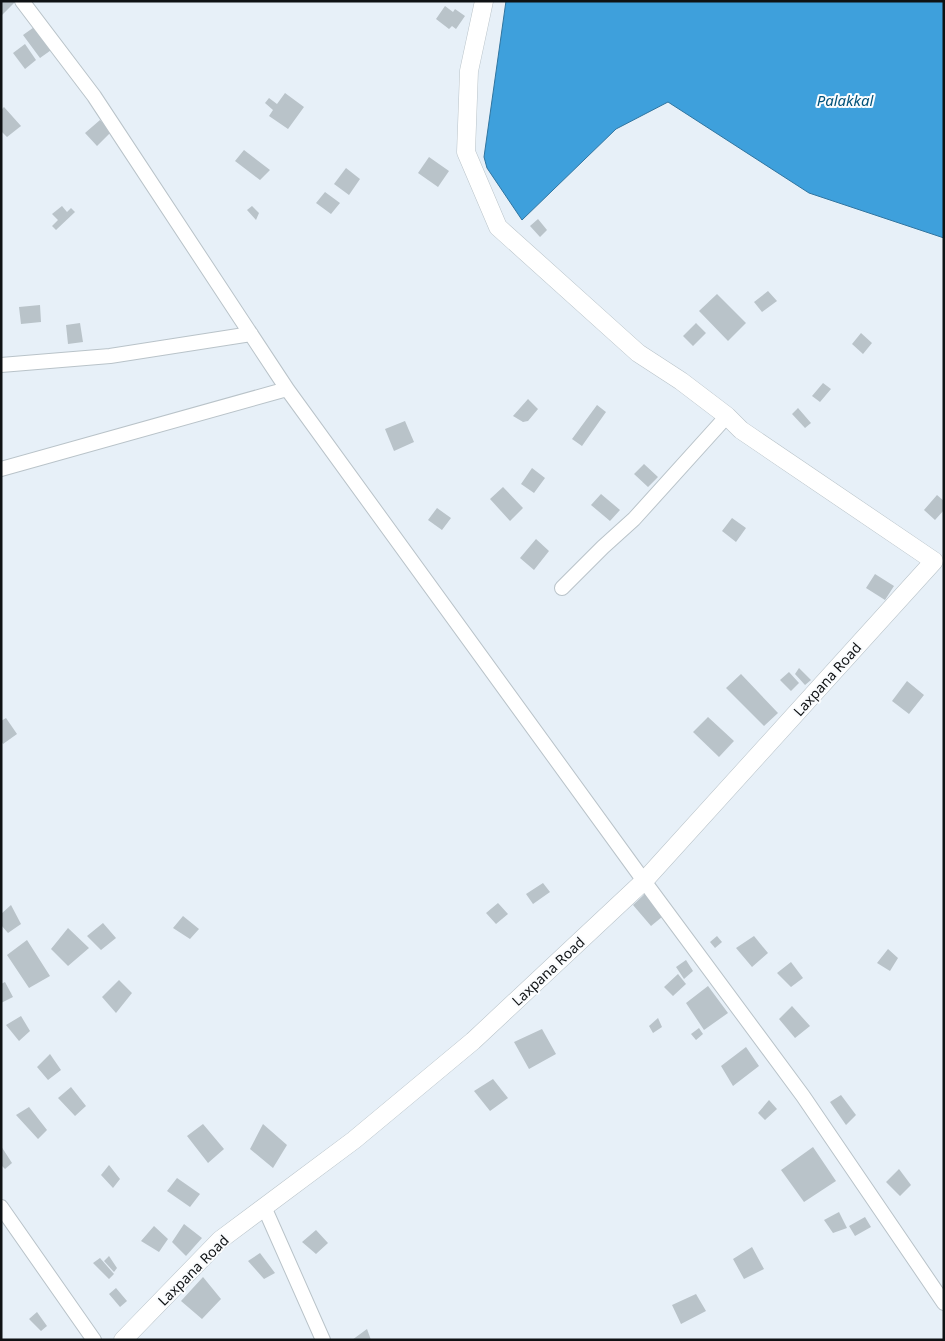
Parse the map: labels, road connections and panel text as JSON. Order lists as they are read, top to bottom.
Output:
{
  "streets": {
    "street": ["Laxpana Road"]
  },
  "water": ["Palakkal"]
}
